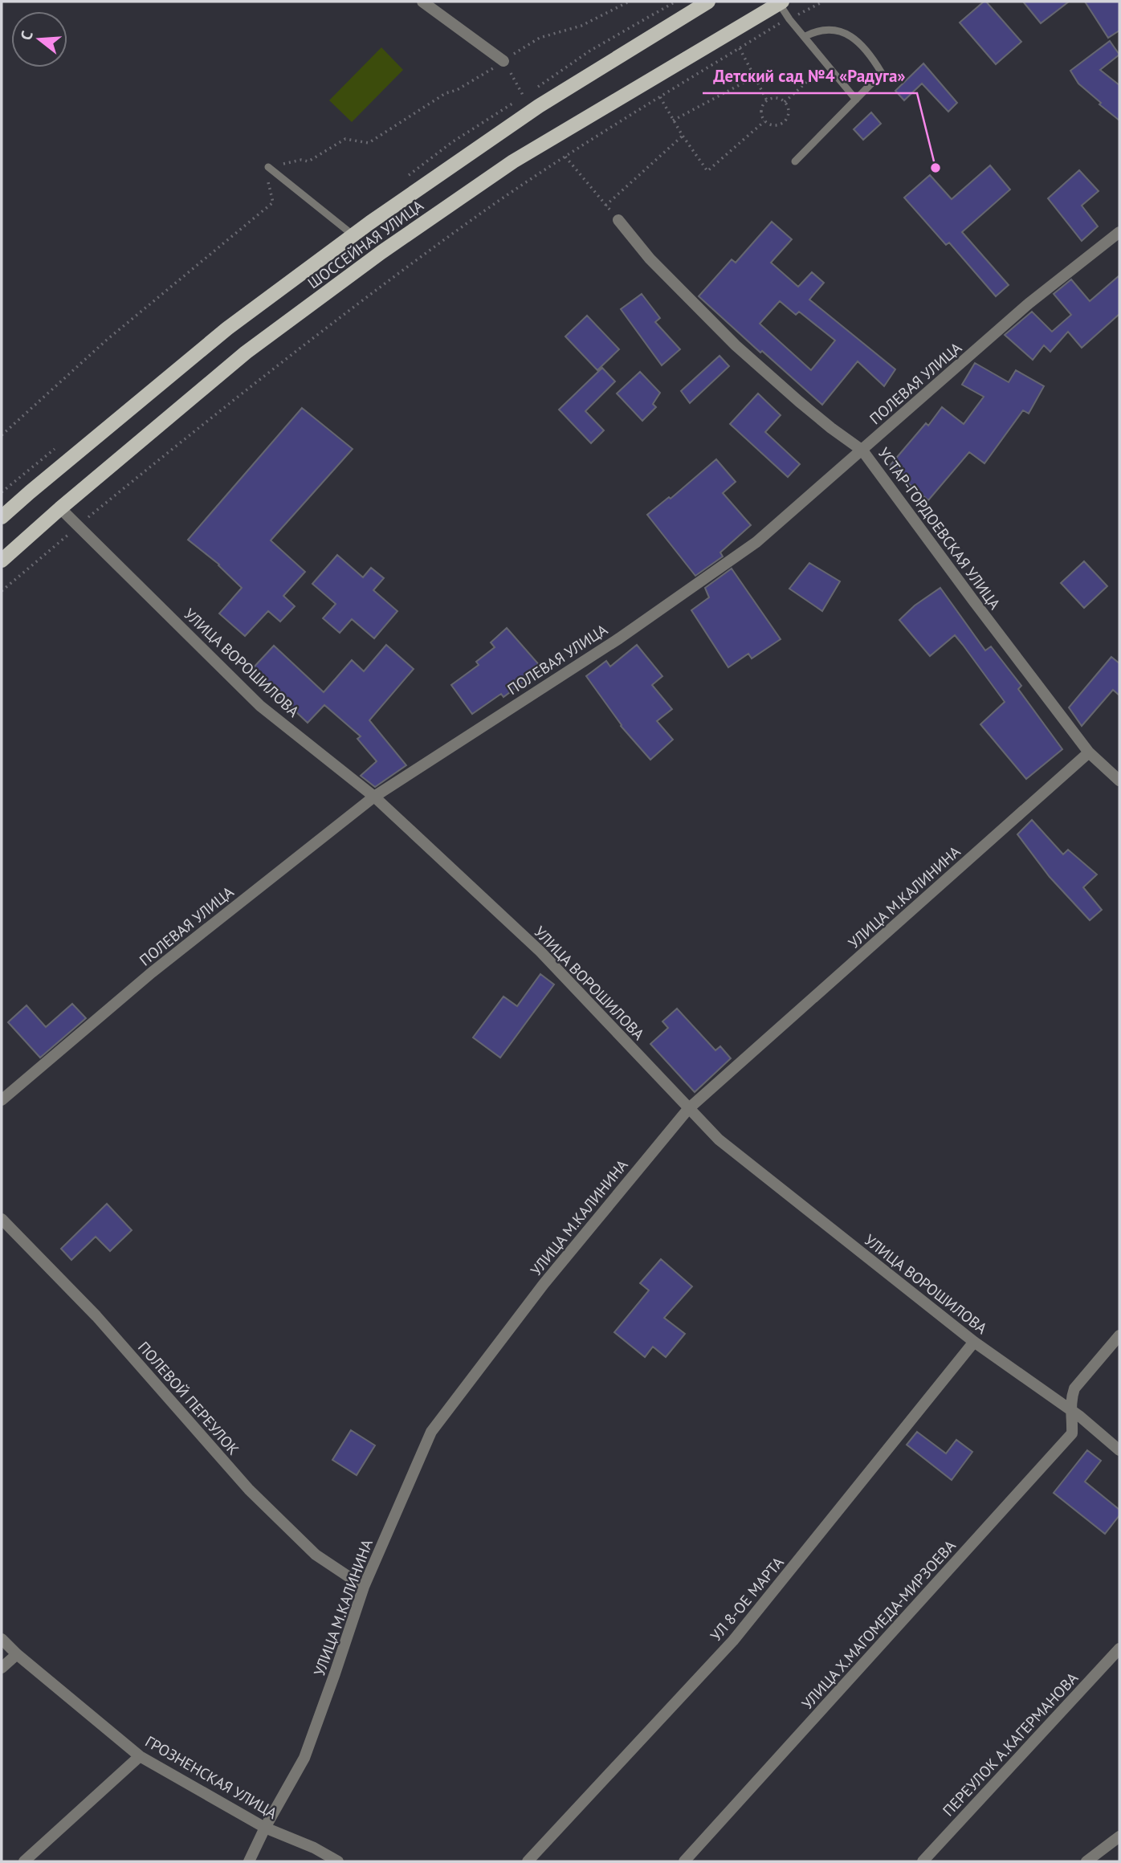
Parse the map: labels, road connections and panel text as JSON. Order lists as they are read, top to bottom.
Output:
{
  "streets": {
    "main road": ["ШОССЕЙНАЯ УЛИЦА"],
    "street": [
      "ПОЛЕВАЯ УЛИЦА",
      "УСТАР-ГОРДОЕВСКАЯ УЛИЦА",
      "УЛИЦА ВОРОШИЛОВА",
      "УЛИЦА М.КАЛИНИНА",
      "ПОЛЕВОЙ ПЕРЕУЛОК",
      "УЛ 8-ОЕ МАРТА",
      "УЛИЦА Х.МАГОМЕДА-МИРЗОЕВА",
      "ПЕРЕУЛОК А.КАГЕРМАНОВА",
      "ГРОЗНЕНСКАЯ УЛИЦА"
    ]
  },
  "crossings": [
    ["ШОССЕЙНАЯ УЛИЦА", "УЛИЦА ВОРОШИЛОВА"],
    ["ПОЛЕВАЯ УЛИЦА", "УСТАР-ГОРДОЕВСКАЯ УЛИЦА"],
    ["ПОЛЕВАЯ УЛИЦА", "УЛИЦА ВОРОШИЛОВА"],
    ["УСТАР-ГОРДОЕВСКАЯ УЛИЦА", "УЛИЦА М.КАЛИНИНА"],
    ["УЛИЦА ВОРОШИЛОВА", "УЛИЦА М.КАЛИНИНА"],
    ["УЛИЦА ВОРОШИЛОВА", "УЛ 8-ОЕ МАРТА"],
    ["УЛИЦА ВОРОШИЛОВА", "УЛИЦА Х.МАГОМЕДА-МИРЗОЕВА"],
    ["УЛИЦА М.КАЛИНИНА", "ПОЛЕВОЙ ПЕРЕУЛОК"],
    ["УЛИЦА М.КАЛИНИНА", "ГРОЗНЕНСКАЯ УЛИЦА"]
  ],
  "places": ["Детский сад №4 «Радуга»"],
  "north": "left"
}
